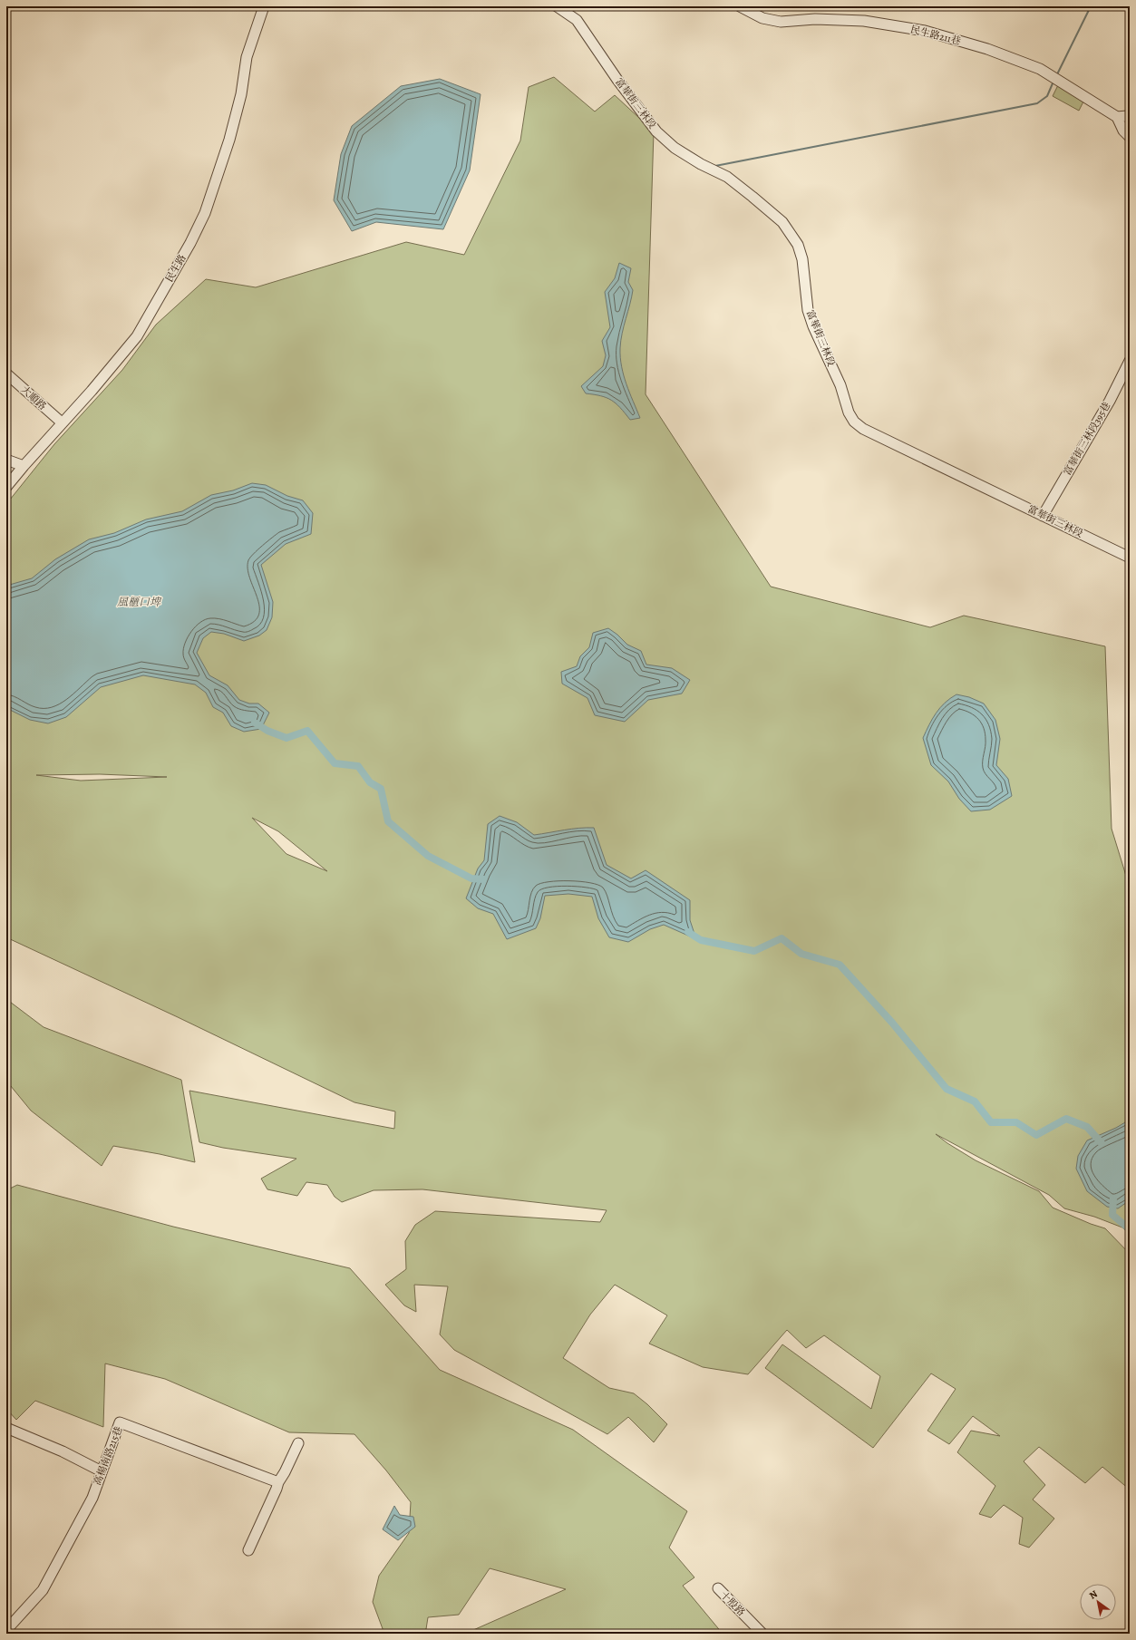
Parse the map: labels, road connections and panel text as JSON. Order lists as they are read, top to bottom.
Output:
{
  "streets": {
    "street": [
      "民生路211巷",
      "富華街三林段",
      "民生路",
      "大順路",
      "富華街三林段395巷",
      "高楊南路215巷",
      "十股路"
    ]
  },
  "crossings": [
    ["富華街三林段", "富華街三林段395巷"],
    ["民生路", "大順路"]
  ],
  "water": ["風櫃口埤"],
  "north": "top left"
}
